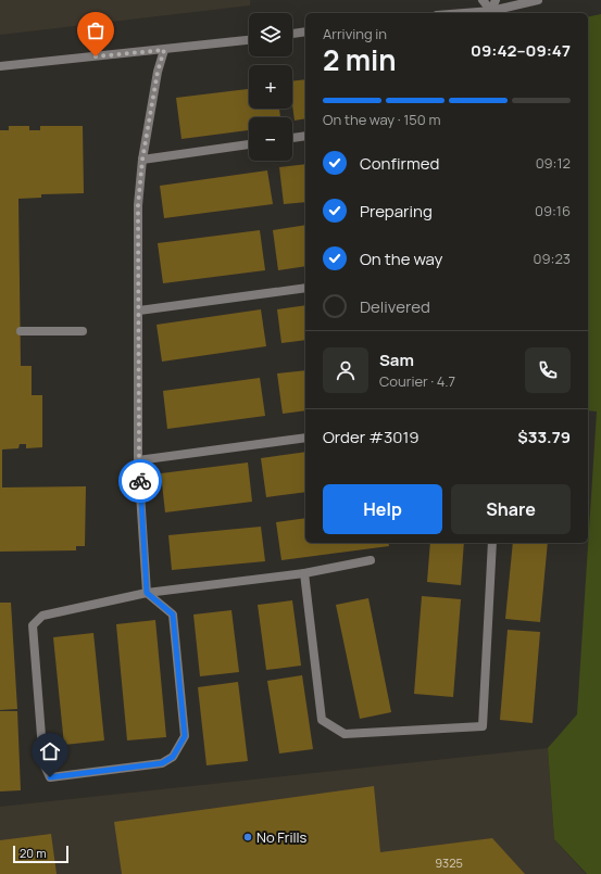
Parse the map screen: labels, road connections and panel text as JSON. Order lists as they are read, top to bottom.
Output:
{
  "places": ["No Frills"],
  "house_numbers": ["9325"],
  "scale_bar": "20 m",
  "page": {
    "map_buttons": ["+", "−"],
    "heading": ["2 min", "Arriving in", "09:42–09:47"],
    "panel": [
      "Sam",
      "Courier · 4.7",
      "Order #3019",
      "$33.79"
    ],
    "bar": "On the way · 150 m",
    "list": [
      ["Confirmed", "09:12"],
      ["Preparing", "09:16"],
      ["On the way", "09:23"],
      "Delivered"
    ],
    "buttons": ["Help", "Share"],
    "scale": "20 m"
  }
}
